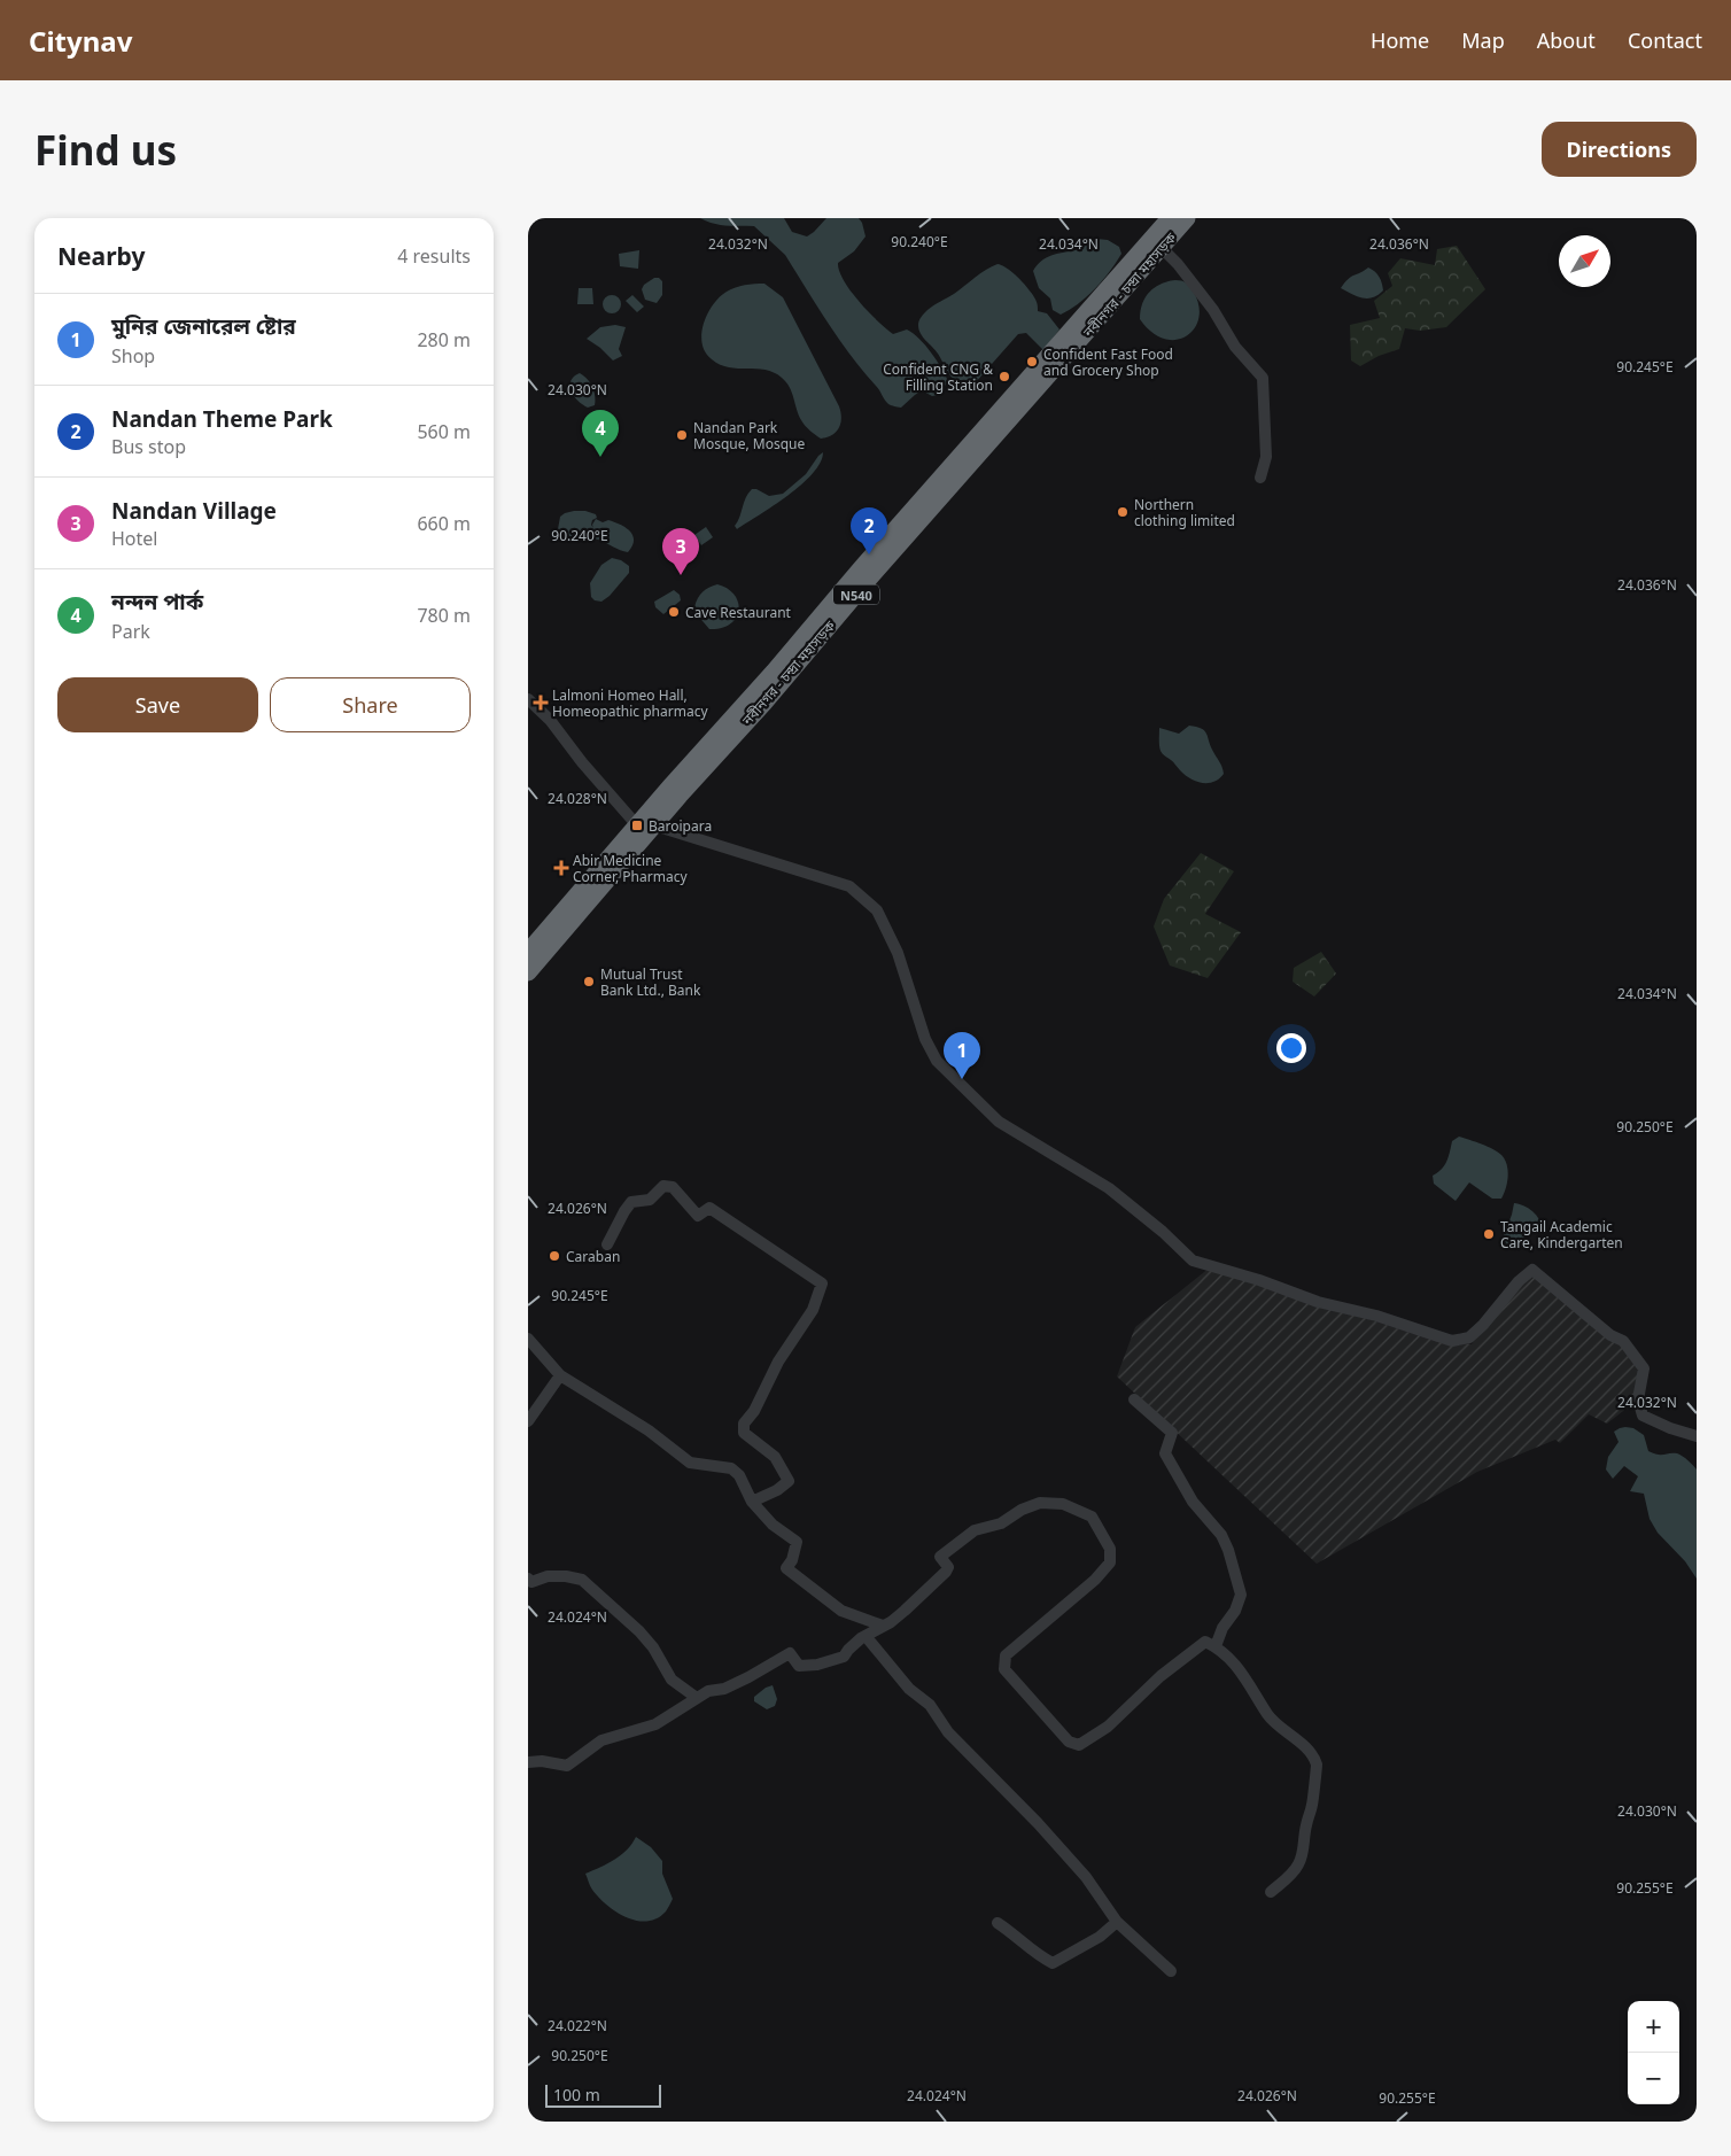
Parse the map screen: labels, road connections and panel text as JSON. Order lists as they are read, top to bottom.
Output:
{
  "streets": {
    "highway": ["নবীনগর - চন্দ্রা মহাসড়ক", "N540"]
  },
  "places": {
    "other": [
      "Confident Fast Food and Grocery Shop",
      "Confident CNG & Filling Station",
      "Nandan Park Mosque, Mosque",
      "Northern clothing limited",
      "Cave Restaurant",
      "Mutual Trust Bank Ltd., Bank",
      "Tangail Academic Care, Kindergarten",
      "Caraban"
    ],
    "health": ["Lalmoni Homeo Hall, Homeopathic pharmacy", "Abir Medicine Corner, Pharmacy"],
    "transit": ["Baroipara"]
  },
  "scale_bar": "100 m",
  "north": "top right",
  "page": {
    "header": "Citynav",
    "nav": [
      "Home",
      "Map",
      "About",
      "Contact"
    ],
    "buttons": [
      "Directions",
      ["Save", "Share"]
    ],
    "title": "Find us",
    "heading": ["Nearby", "4 results"],
    "list": [
      {
        "mark": "1",
        "name": "মুনির জেনারেল ষ্টোর",
        "note": "Shop",
        "value": "280 m"
      },
      {
        "mark": "2",
        "name": "Nandan Theme Park",
        "note": "Bus stop",
        "value": "560 m"
      },
      {
        "mark": "3",
        "name": "Nandan Village",
        "note": "Hotel",
        "value": "660 m"
      },
      {
        "mark": "4",
        "name": "নন্দন পার্ক",
        "note": "Park",
        "value": "780 m"
      }
    ],
    "pins": [
      "4",
      "2",
      "3",
      "1"
    ],
    "map_buttons": ["+", "−"],
    "scale": "100 m"
  },
  "coordinates": [
    "90.240°E",
    "24.032°N",
    "24.034°N",
    "24.036°N",
    "90.245°E",
    "24.030°N",
    "24.028°N",
    "90.250°E",
    "24.026°N",
    "24.024°N",
    "90.255°E",
    "24.022°N"
  ]
}
